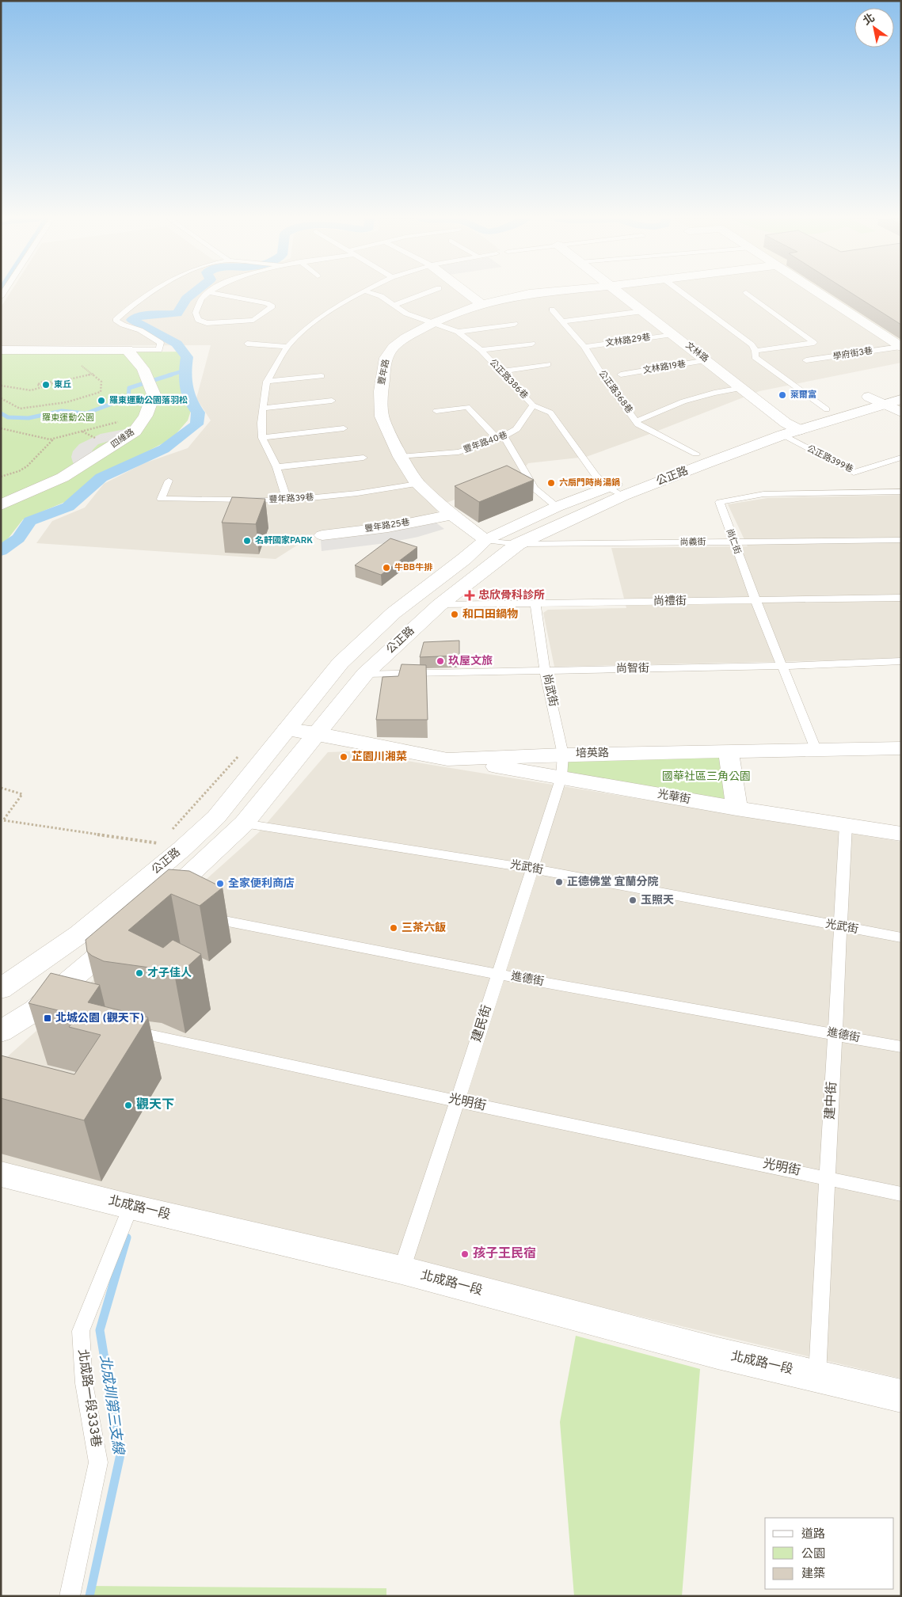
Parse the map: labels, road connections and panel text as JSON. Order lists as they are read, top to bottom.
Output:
{
  "streets": {
    "street": [
      "文林路",
      "豐年路",
      "四維路",
      "公正路",
      "豐年路25巷",
      "培英路",
      "光華街",
      "北成路一段"
    ],
    "lane": [
      "文林路29巷",
      "學府街3巷",
      "文林路19巷",
      "公正路386巷",
      "公正路368巷",
      "豐年路40巷",
      "公正路399巷",
      "豐年路39巷",
      "尚仁街",
      "尚義街",
      "尚禮街",
      "尚智街",
      "尚武街",
      "光武街",
      "進德街",
      "建民街",
      "建中街",
      "光明街",
      "北成路一段333巷"
    ]
  },
  "crossings": [
    ["文林路29巷", "文林路"],
    ["文林路29巷", "公正路368巷"],
    ["文林路", "文林路19巷"],
    ["文林路", "公正路399巷"],
    ["文林路", "公正路"],
    ["豐年路", "公正路386巷"],
    ["豐年路", "豐年路40巷"],
    ["豐年路", "公正路"],
    ["豐年路", "豐年路39巷"],
    ["豐年路", "豐年路25巷"],
    ["豐年路", "尚義街"],
    ["公正路386巷", "豐年路40巷"],
    ["公正路386巷", "公正路"],
    ["公正路368巷", "公正路"],
    ["公正路399巷", "公正路"],
    ["公正路", "尚義街"],
    ["公正路", "尚禮街"],
    ["公正路", "尚智街"],
    ["公正路", "培英路"],
    ["公正路", "光武街"],
    ["尚仁街", "尚義街"],
    ["尚仁街", "尚禮街"],
    ["尚仁街", "尚智街"],
    ["尚仁街", "培英路"],
    ["尚禮街", "尚武街"],
    ["尚智街", "尚武街"],
    ["尚武街", "培英路"],
    ["尚武街", "光華街"],
    ["尚武街", "建民街"],
    ["培英路", "光華街"],
    ["光華街", "建民街"],
    ["光華街", "建中街"],
    ["光武街", "建民街"],
    ["光武街", "建中街"],
    ["進德街", "建民街"],
    ["進德街", "建中街"],
    ["建民街", "光明街"],
    ["建民街", "北成路一段"],
    ["建中街", "光明街"],
    ["建中街", "北成路一段"],
    ["北成路一段", "北成路一段333巷"]
  ],
  "water": ["北成圳第三支線"],
  "parks": ["羅東運動公園", "國華社區三角公園"],
  "places": {
    "other": [
      "東丘",
      "萊爾富",
      "羅東運動公園落羽松",
      "六扇門時尚湯鍋",
      "名軒國家PARK",
      "牛BB牛排",
      "和口田鍋物",
      "玖屋文旅",
      "芷園川湘菜",
      "正德佛堂 宜蘭分院",
      "全家便利商店",
      "玉照天",
      "三茶六飯",
      "才子佳人",
      "觀天下",
      "孩子王民宿"
    ],
    "health": ["忠欣骨科診所"],
    "transit": ["北城公園 (觀天下)"]
  },
  "legend": ["道路", "公園", "建築"],
  "north": "top left"
}
